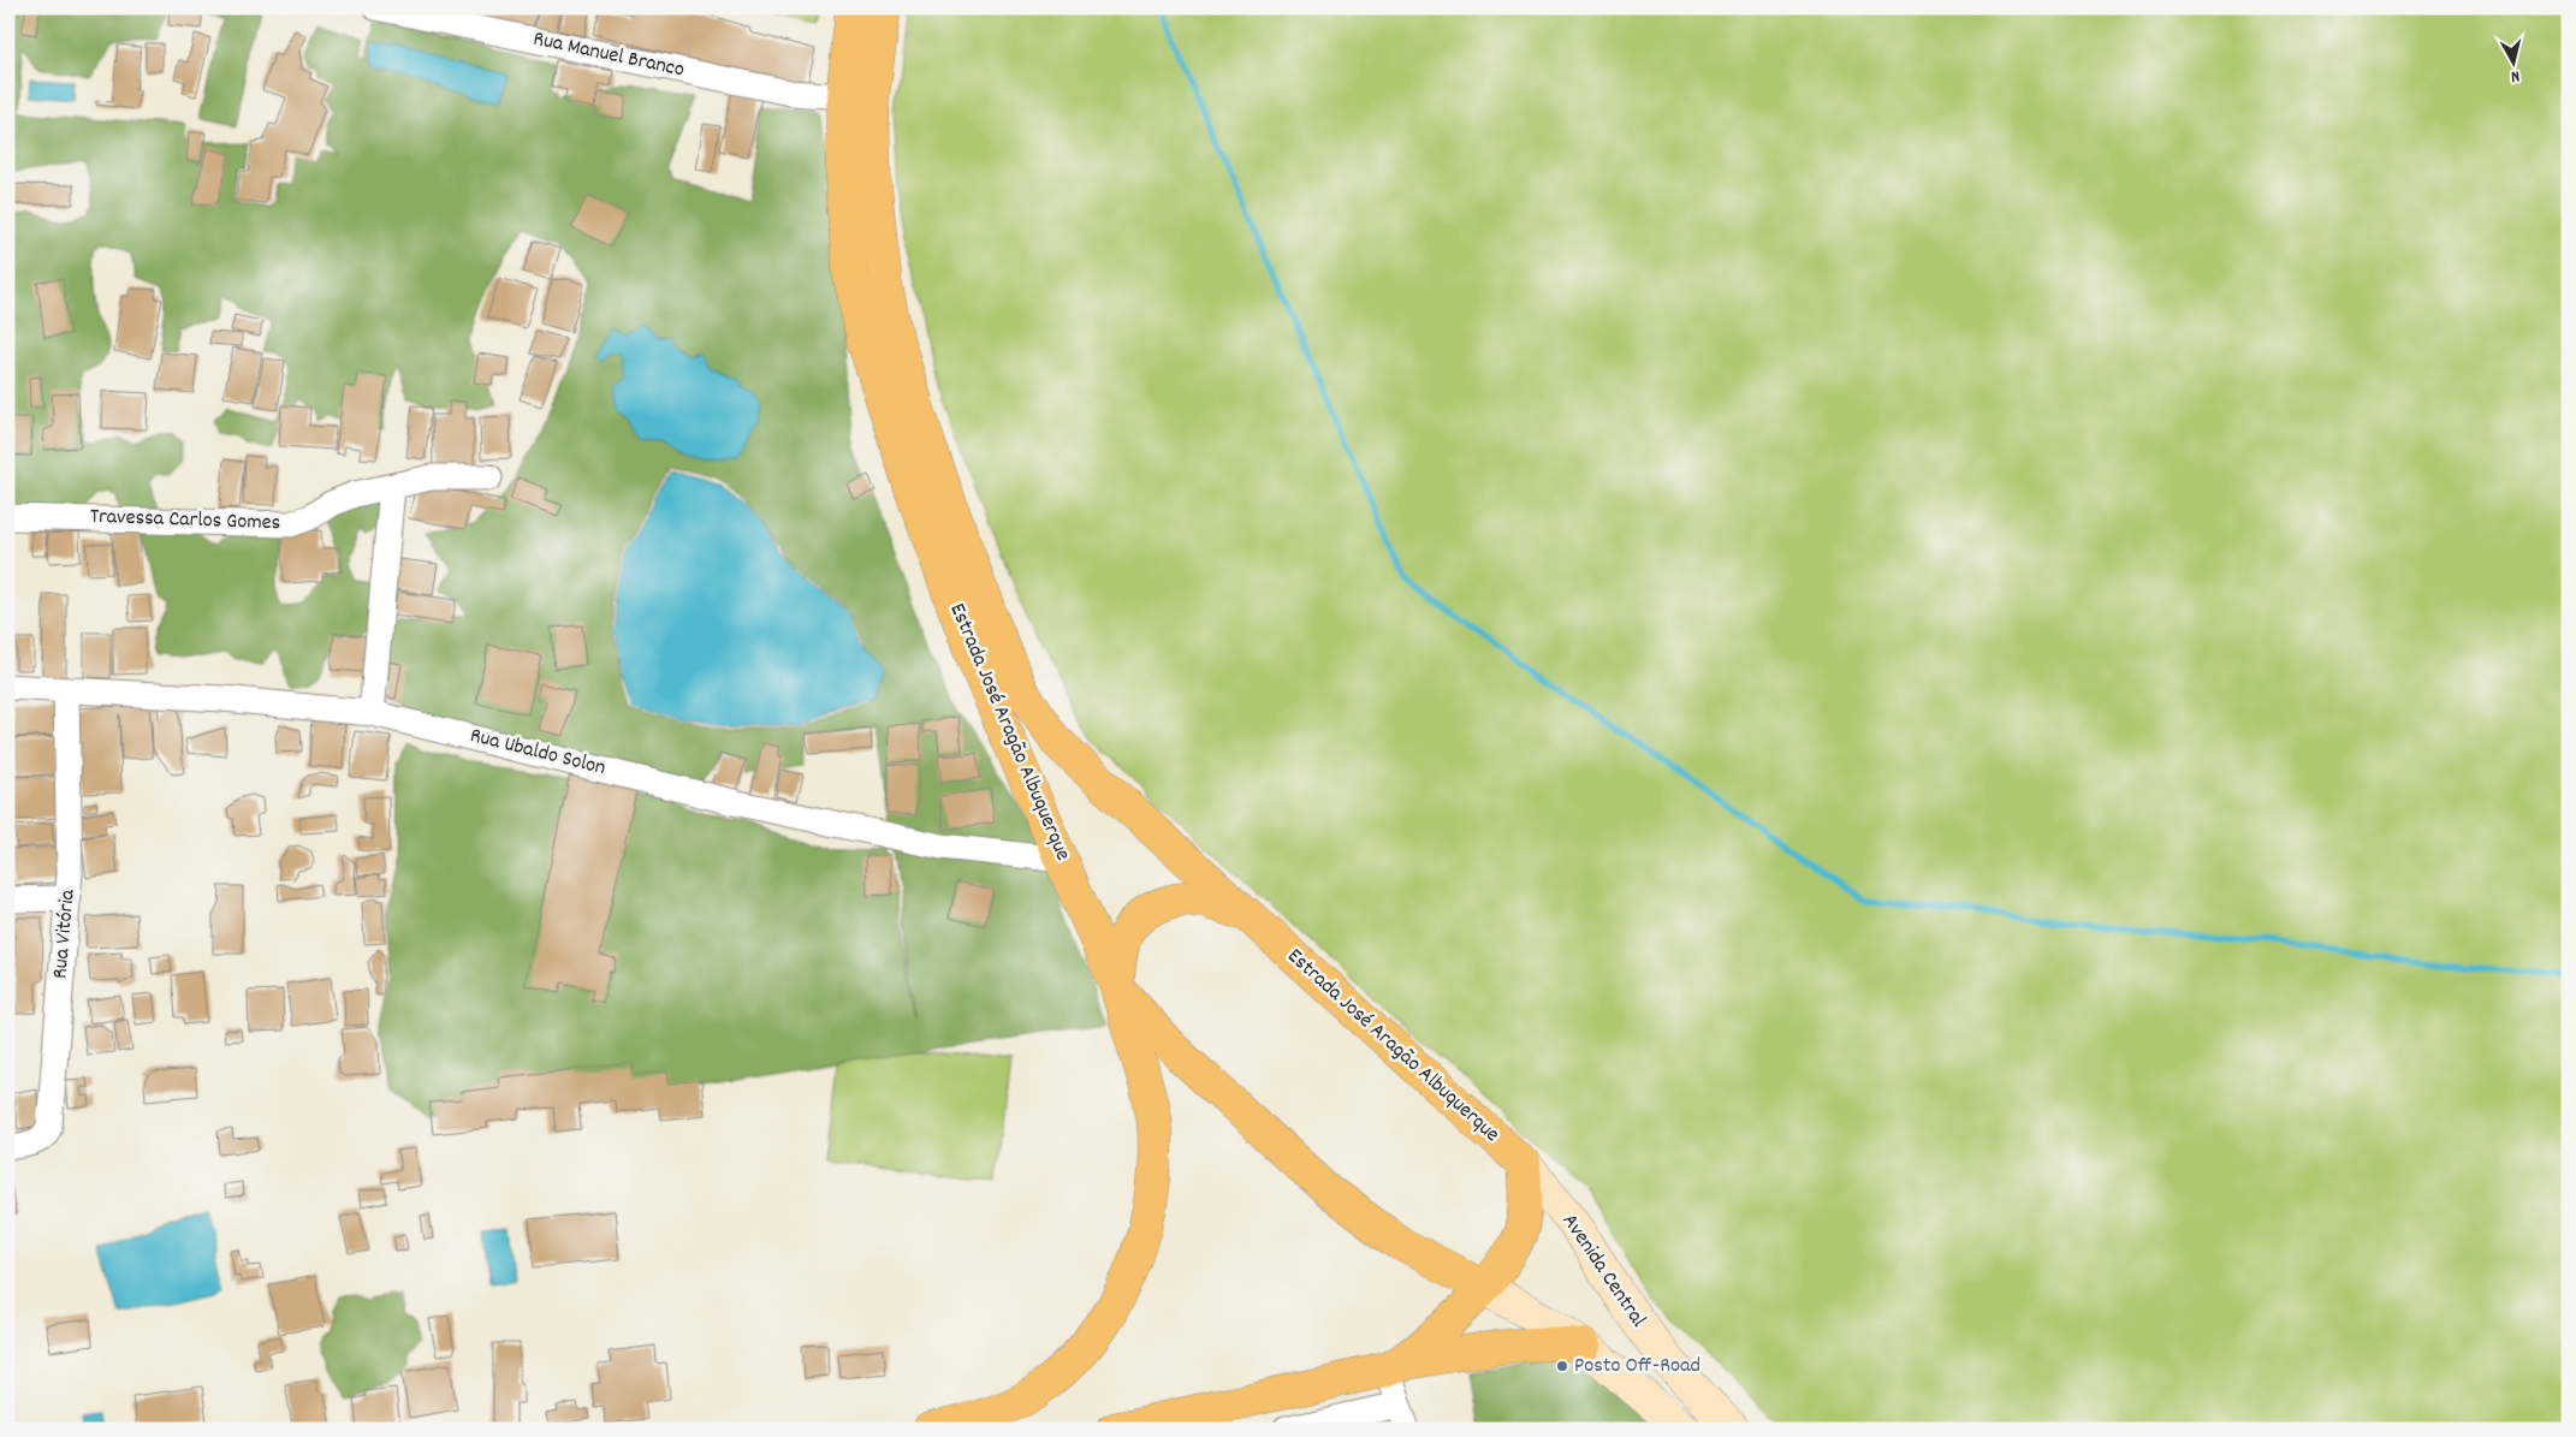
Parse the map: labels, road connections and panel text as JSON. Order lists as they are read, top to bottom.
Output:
{
  "streets": {
    "main road": ["Estrada José Aragão Albuquerque", "Avenida Central"],
    "street": [
      "Rua Manuel Branco",
      "Travessa Carlos Gomes",
      "Rua Ubaldo Solon",
      "Rua Vitória"
    ]
  },
  "crossings": [
    ["Rua Manuel Branco", "Estrada José Aragão Albuquerque"],
    ["Estrada José Aragão Albuquerque", "Rua Ubaldo Solon"],
    ["Estrada José Aragão Albuquerque", "Avenida Central"],
    ["Rua Ubaldo Solon", "Rua Vitória"]
  ],
  "places": ["Posto Off-Road"],
  "north": "bottom"
}
